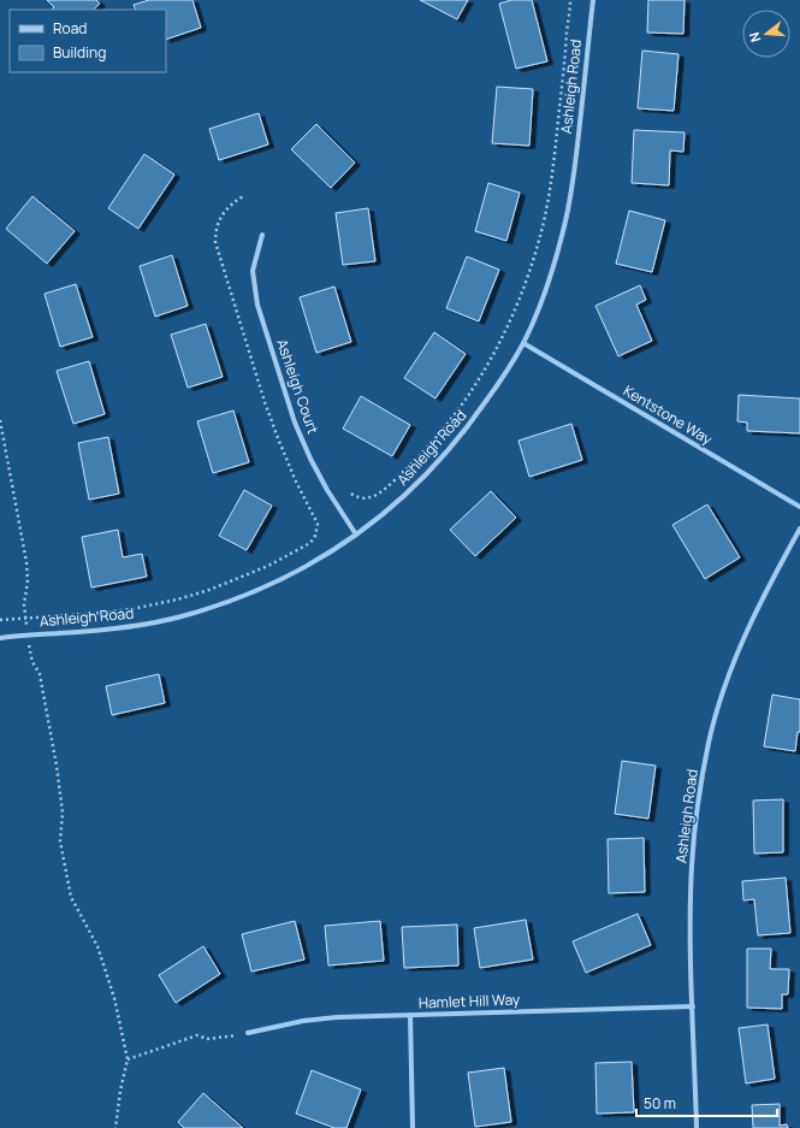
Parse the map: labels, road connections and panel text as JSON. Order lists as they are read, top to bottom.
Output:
{
  "streets": {
    "street": [
      "Ashleigh Road",
      "Ashleigh Court",
      "Kentstone Way",
      "Hamlet Hill Way"
    ]
  },
  "crossings": [
    ["Ashleigh Road", "Ashleigh Court"],
    ["Ashleigh Road", "Kentstone Way"],
    ["Ashleigh Road", "Hamlet Hill Way"]
  ],
  "legend": ["Road", "Building"],
  "scale_bar": "50 m",
  "north": "left"
}
